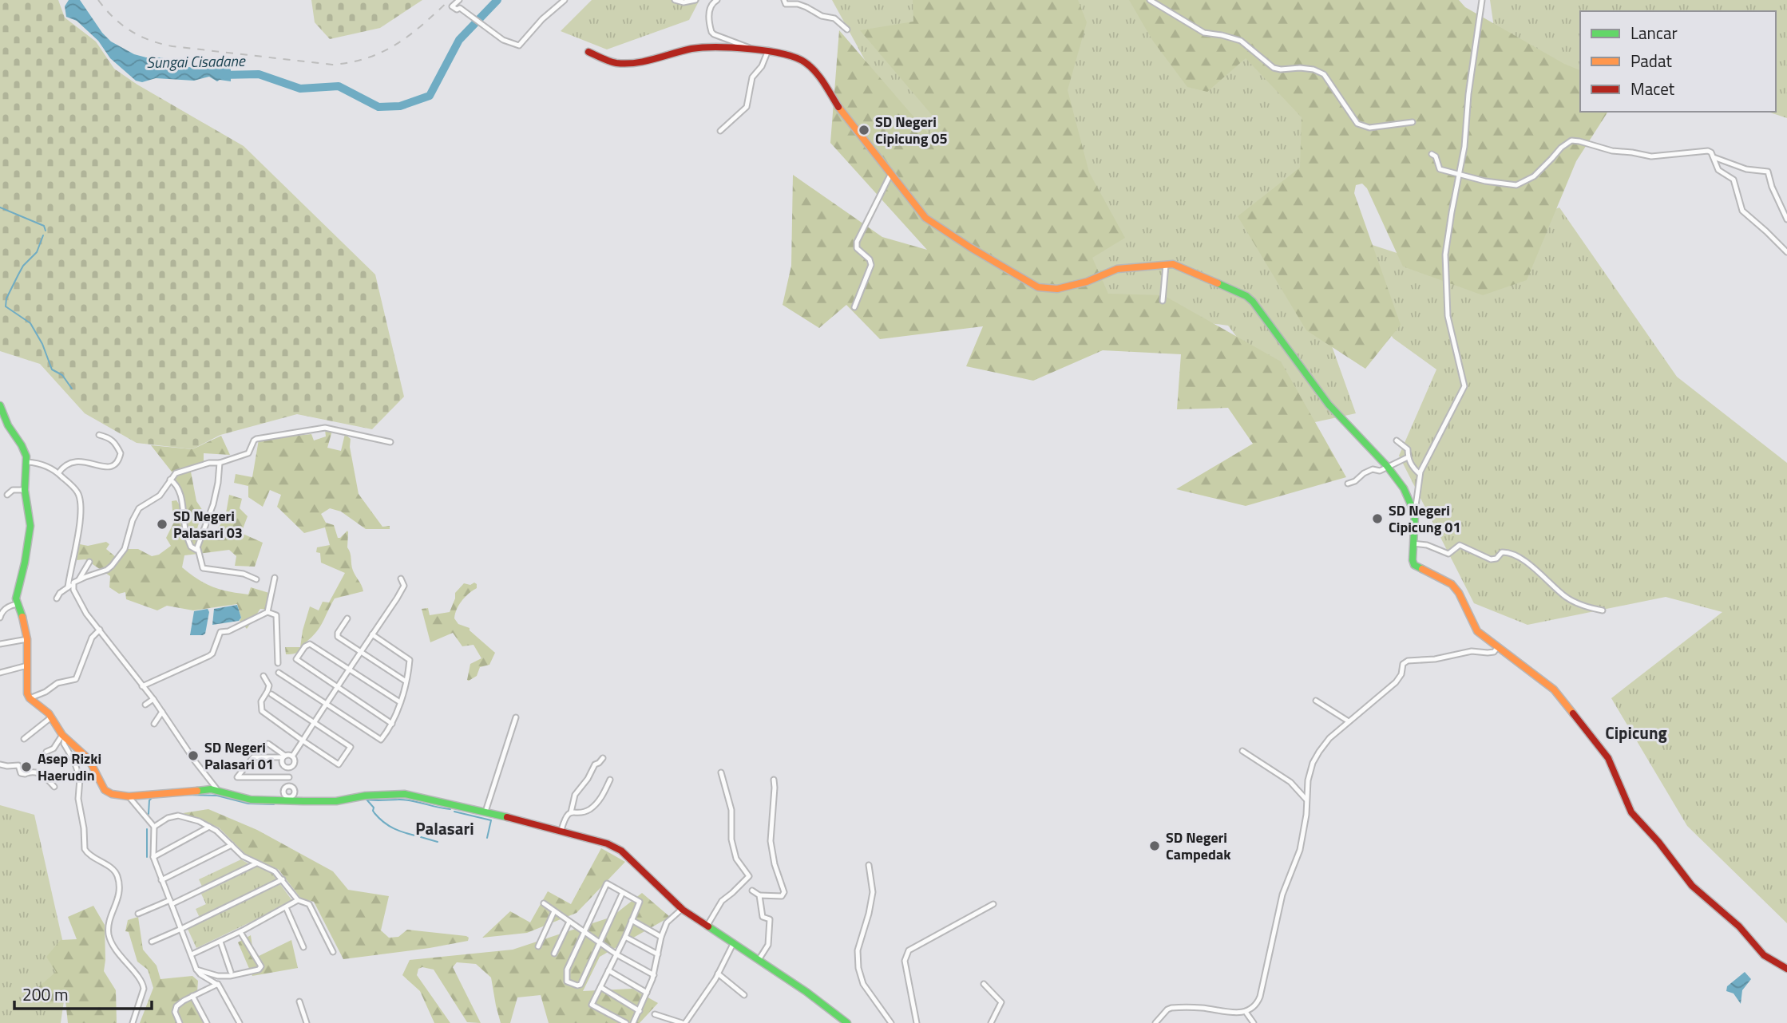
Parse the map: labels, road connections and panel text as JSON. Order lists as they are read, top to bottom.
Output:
{
  "districts": ["Cipicung", "Palasari"],
  "water": ["Sungai Cisadane"],
  "places": [
    "SD Negeri Cipicung 05",
    "SD Negeri Cipicung 01",
    "SD Negeri Palasari 03",
    "SD Negeri Palasari 01",
    "Asep Rizki Haerudin",
    "SD Negeri Campedak"
  ],
  "legend": ["Lancar", "Padat", "Macet"],
  "scale_bar": "200 m"
}
